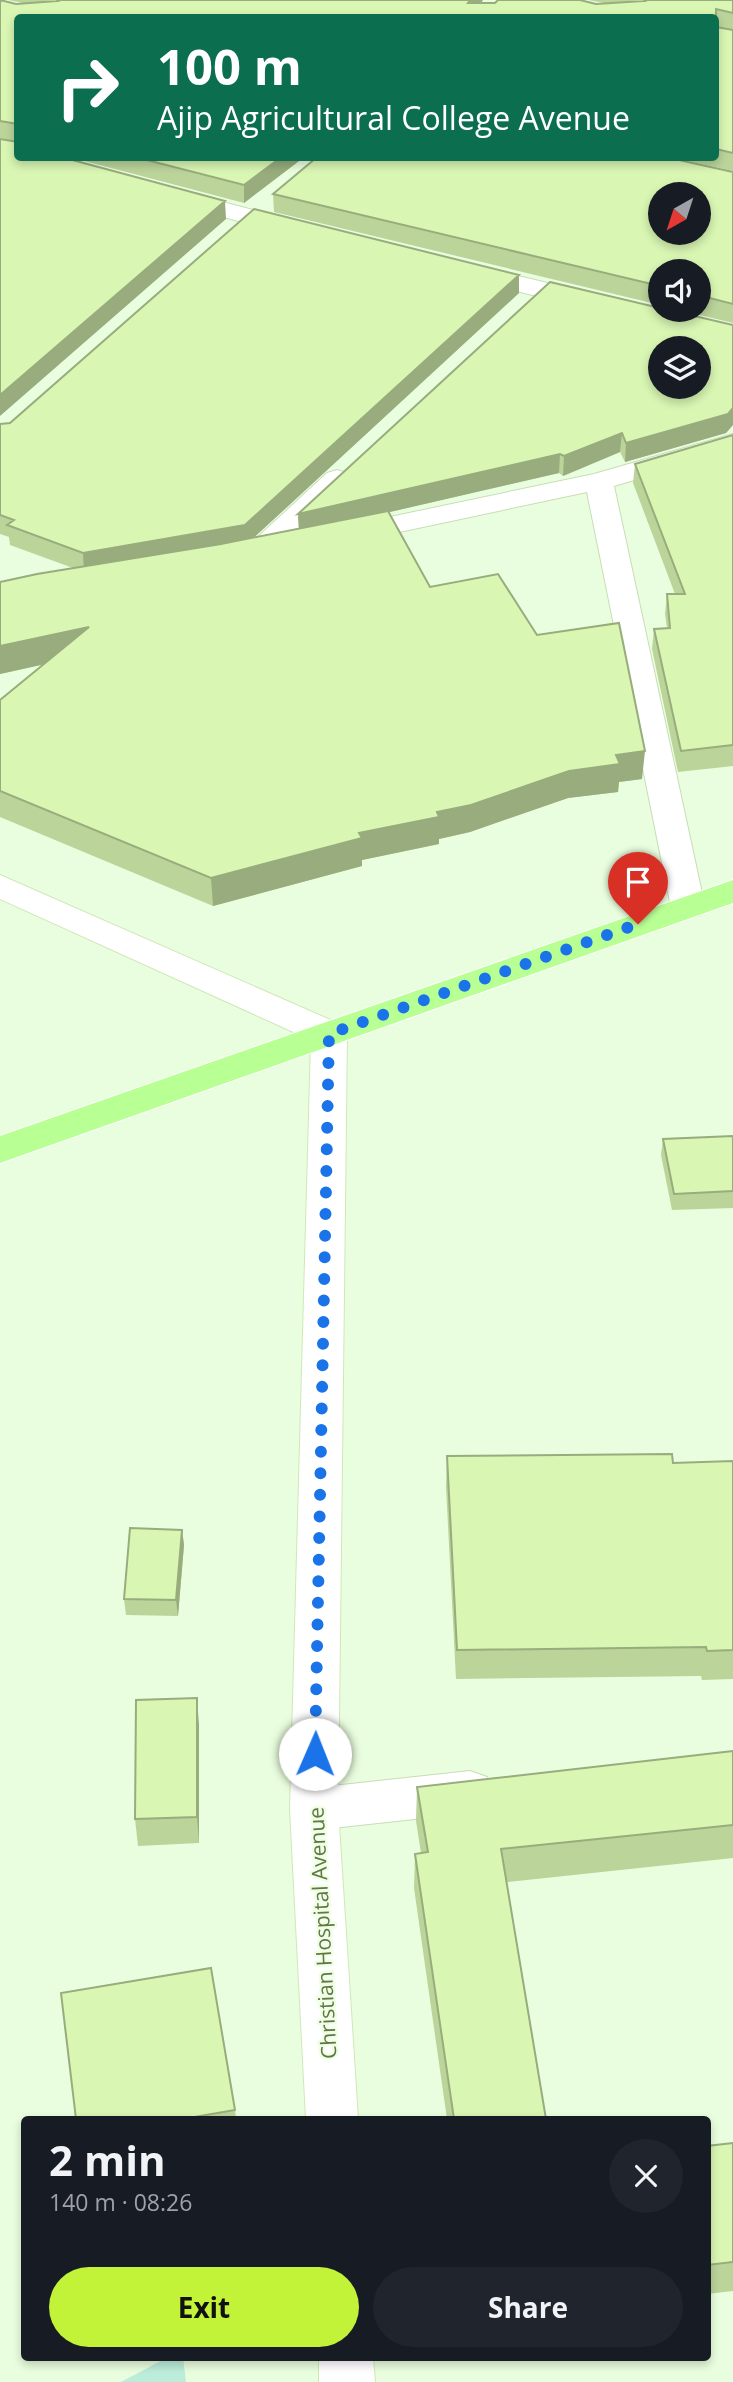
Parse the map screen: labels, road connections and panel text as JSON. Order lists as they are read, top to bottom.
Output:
{
  "streets": {
    "street": ["Christian Hospital Avenue"]
  },
  "north": "bottom left",
  "page": {
    "turn": ["100 m", "Ajip Agricultural College Avenue"],
    "heading": ["2 min", "140 m · 08:26"],
    "buttons": ["Exit", "Share"]
  }
}
